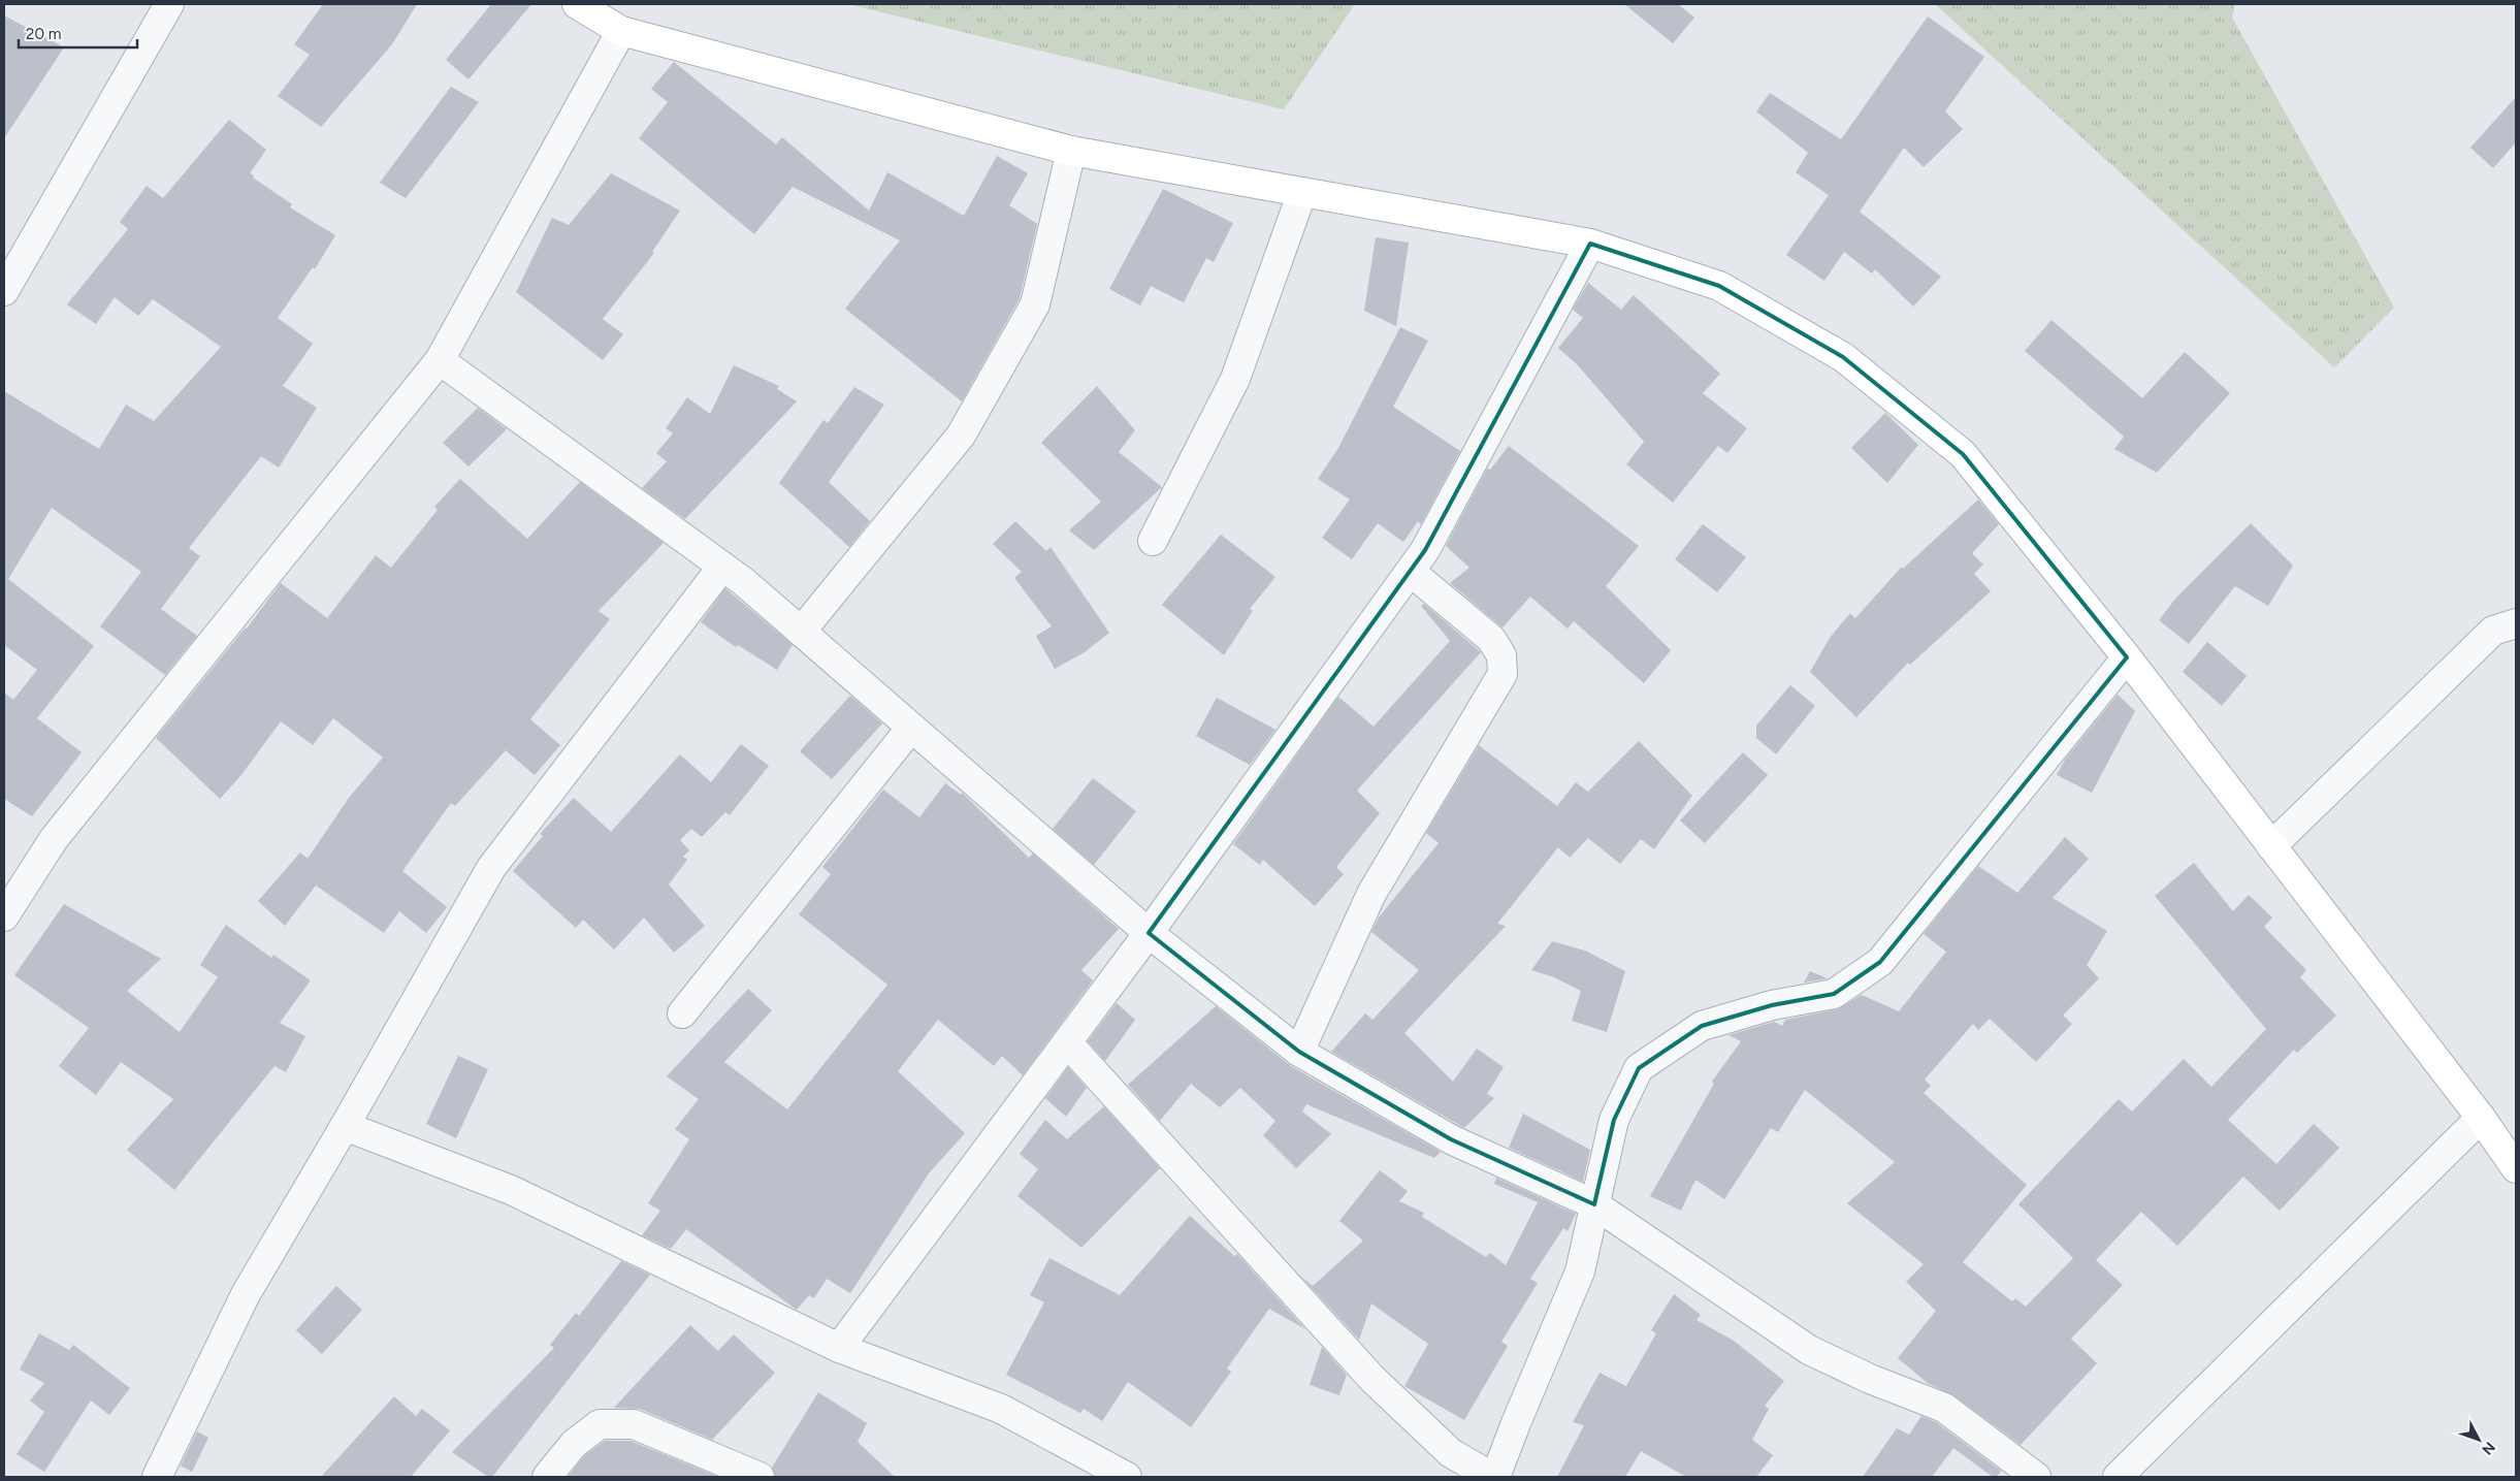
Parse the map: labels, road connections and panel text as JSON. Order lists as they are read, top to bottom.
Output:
{
  "scale_bar": "20 m",
  "north": "bottom right"
}
